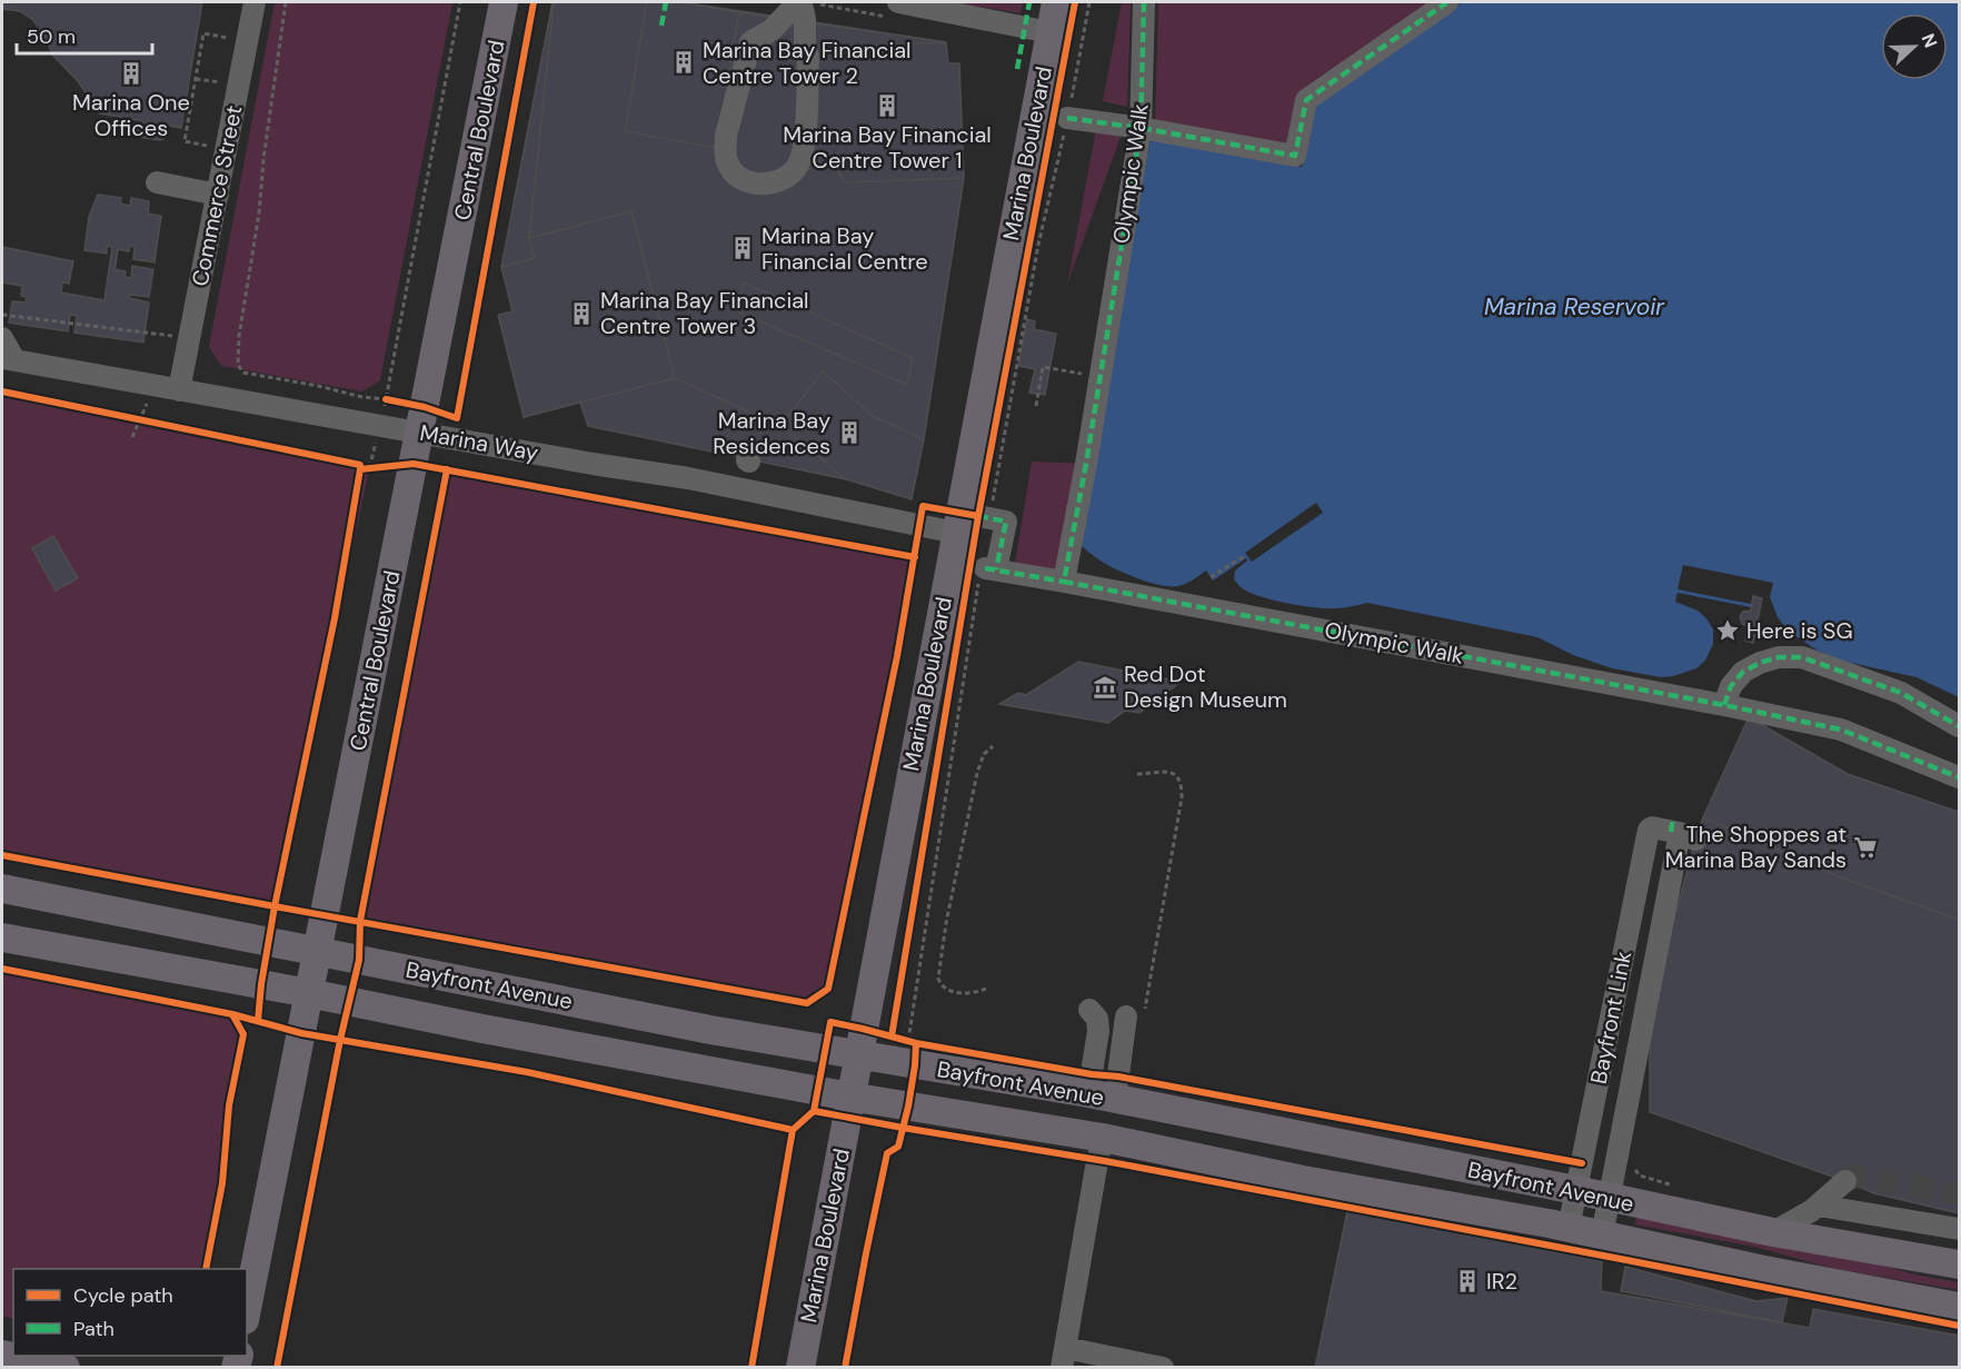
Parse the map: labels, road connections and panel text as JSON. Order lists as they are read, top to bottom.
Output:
{
  "streets": {
    "main road": ["Central Boulevard", "Marina Boulevard", "Bayfront Avenue"],
    "street": [
      "Olympic Walk",
      "Commerce Street",
      "Marina Way",
      "Bayfront Link"
    ]
  },
  "crossings": [
    ["Central Boulevard", "Marina Way"],
    ["Central Boulevard", "Bayfront Avenue"],
    ["Marina Boulevard", "Marina Way"],
    ["Marina Boulevard", "Bayfront Avenue"],
    ["Olympic Walk", "Marina Way"],
    ["Commerce Street", "Marina Way"],
    ["Bayfront Avenue", "Bayfront Link"]
  ],
  "water": ["Marina Reservoir"],
  "places": {
    "building": [
      "Marina Bay Financial Centre Tower 2",
      "Marina One Offices",
      "Marina Bay Financial Centre Tower 1",
      "Marina Bay Financial Centre",
      "Marina Bay Financial Centre Tower 3",
      "Marina Bay Residences",
      "IR2"
    ],
    "place": ["Here is SG"],
    "museum": ["Red Dot Design Museum"],
    "supermarket": ["The Shoppes at Marina Bay Sands"]
  },
  "legend": ["Cycle path", "Path"],
  "scale_bar": "50 m",
  "north": "right"
}
